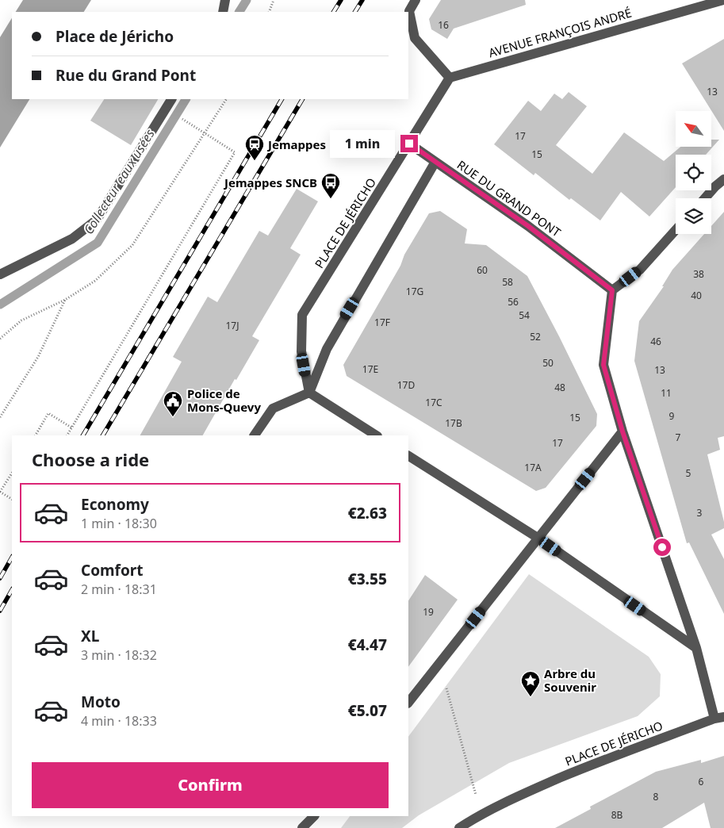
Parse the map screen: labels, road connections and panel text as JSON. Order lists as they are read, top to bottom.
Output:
{
  "streets": {
    "street": ["AVENUE FRANÇOIS ANDRÉ", "RUE DU GRAND PONT", "PLACE DE JÉRICHO"]
  },
  "crossings": [
    ["AVENUE FRANÇOIS ANDRÉ", "PLACE DE JÉRICHO"],
    ["RUE DU GRAND PONT", "PLACE DE JÉRICHO"]
  ],
  "water": ["Collecteur eaux usées"],
  "places": {
    "station": ["Jemappes"],
    "bus stop": ["Jemappes SNCB"],
    "public building": ["Police de Mons-Quevy"],
    "place": ["Arbre du Souvenir"]
  },
  "house_numbers": [
    "16",
    "13",
    "17",
    "15",
    "60",
    "38",
    "58",
    "17G",
    "40",
    "56",
    "54",
    "17F",
    "17J",
    "52",
    "46",
    "50",
    "17E",
    "13",
    "17D",
    "48",
    "11",
    "17C",
    "9",
    "15",
    "17B",
    "7",
    "17",
    "17A",
    "5",
    "3",
    "19",
    "6",
    "8",
    "8B"
  ],
  "north": "top left",
  "page": {
    "banner": ["Place de Jéricho", "Rue du Grand Pont"],
    "bubble": "1 min",
    "heading": "Choose a ride",
    "list": [
      {
        "name": "Economy",
        "note": "1 min · 18:30",
        "value": "€2.63"
      },
      {
        "name": "Comfort",
        "note": "2 min · 18:31",
        "value": "€3.55"
      },
      {
        "name": "XL",
        "note": "3 min · 18:32",
        "value": "€4.47"
      },
      {
        "name": "Moto",
        "note": "4 min · 18:33",
        "value": "€5.07"
      }
    ],
    "buttons": "Confirm"
  }
}
